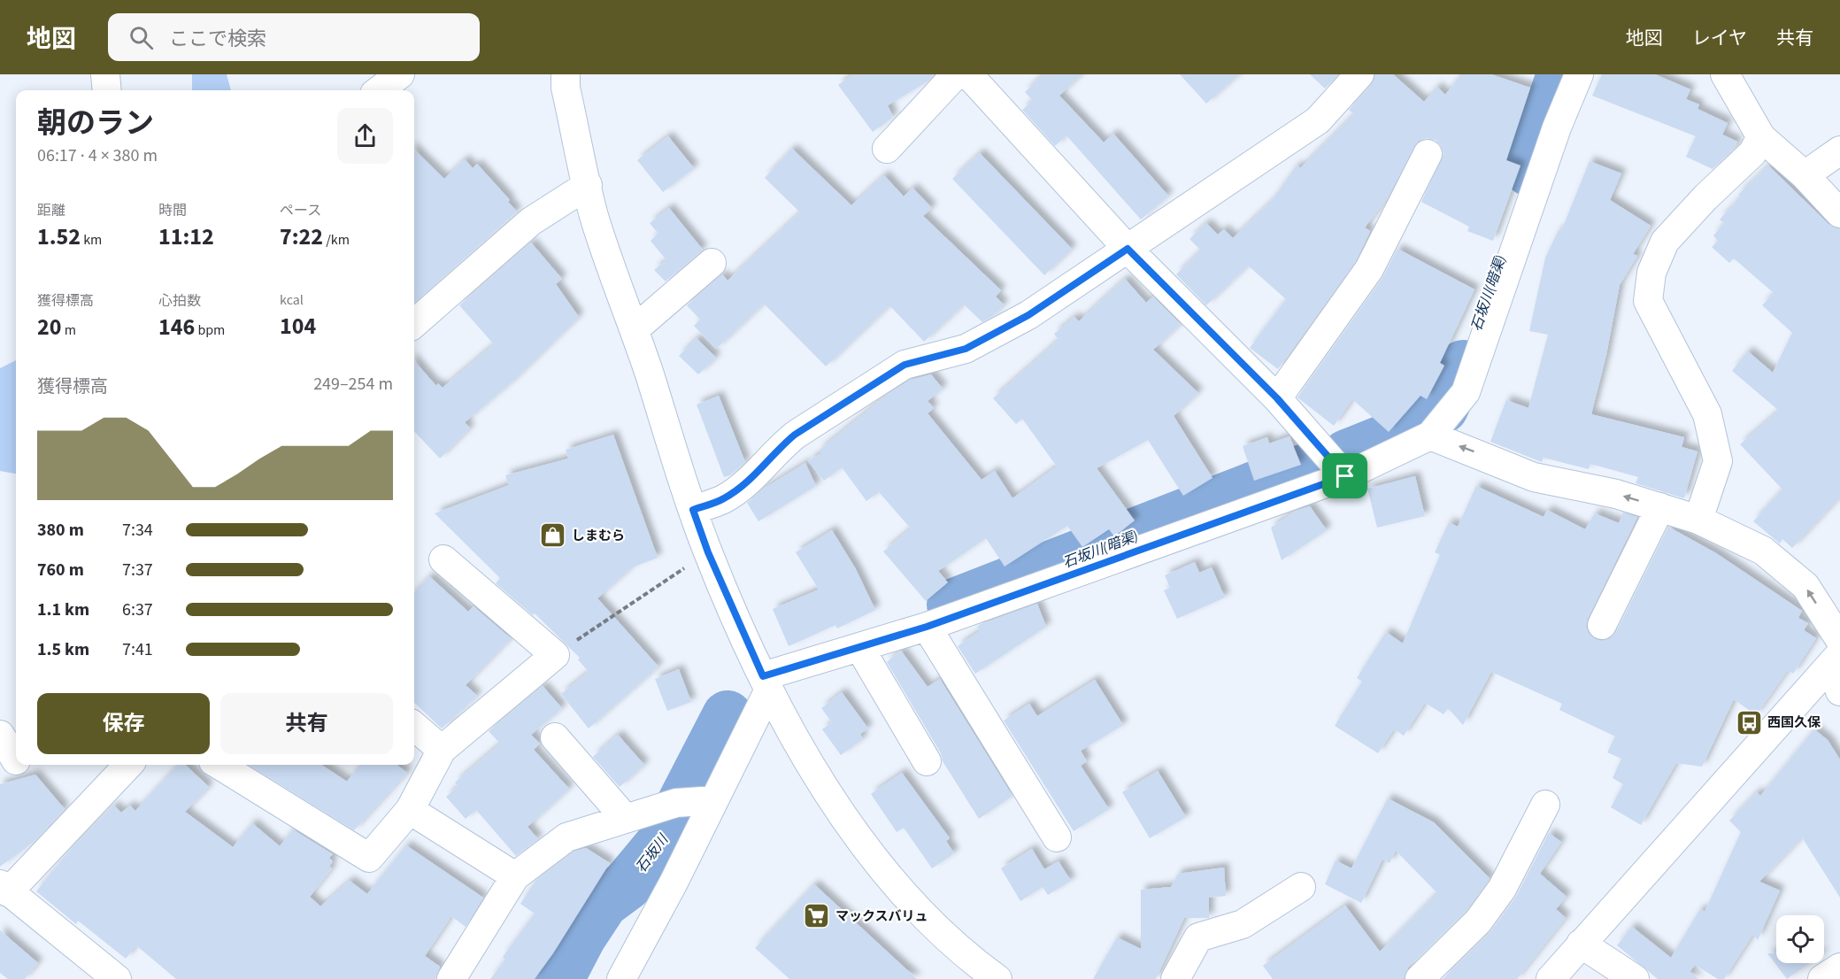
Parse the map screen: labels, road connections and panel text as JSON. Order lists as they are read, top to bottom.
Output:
{
  "water": ["石坂川(暗渠)", "石坂川"],
  "places": {
    "shop": ["しまむら"],
    "bus stop": ["西国久保"],
    "supermarket": ["マックスバリュ"]
  },
  "page": {
    "header": "地図",
    "search": "ここで検索",
    "nav": ["地図", "レイヤ", "共有"],
    "heading": ["朝のラン", "06:17 · 4 × 380 m"],
    "stats": [
      ["距離", "1.52 km"],
      ["時間", "11:12"],
      ["ペース", "7:22 /km"],
      ["獲得標高", "20 m"],
      ["心拍数", "146 bpm"],
      ["kcal", "104"]
    ],
    "chart": ["獲得標高", "249–254 m"],
    "list": [
      {
        "name": "380 m",
        "note": "7:34"
      },
      {
        "name": "760 m",
        "note": "7:37"
      },
      {
        "name": "1.1 km",
        "note": "6:37"
      },
      {
        "name": "1.5 km",
        "note": "7:41"
      }
    ],
    "buttons": ["保存", "共有"]
  }
}
